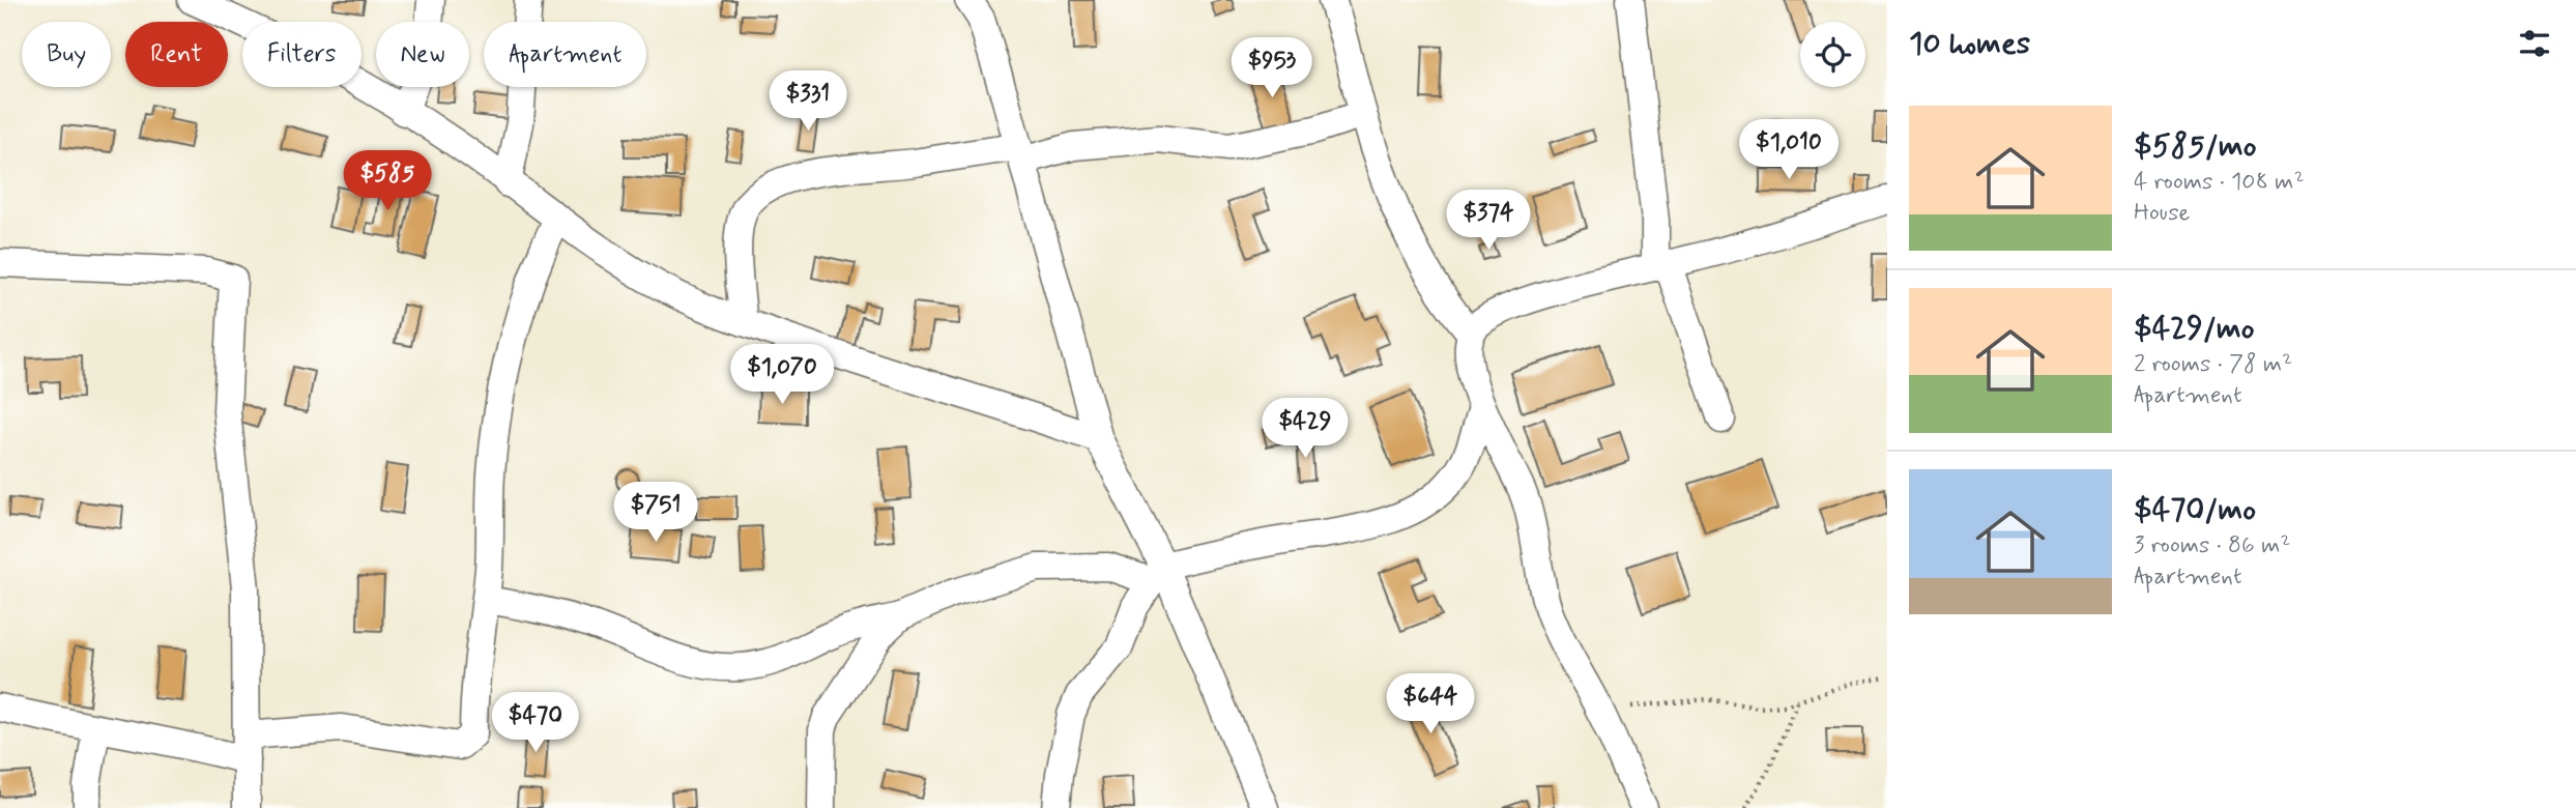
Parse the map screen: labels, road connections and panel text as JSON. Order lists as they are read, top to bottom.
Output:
{
  "page": {
    "heading": "10 homes",
    "chip": [
      "Buy",
      "Rent",
      "Filters",
      "New",
      "Apartment"
    ],
    "price": [
      "$953",
      "$331",
      "$1,010",
      "$585",
      "$374",
      "$1,070",
      "$429",
      "$751",
      "$644",
      "$470"
    ],
    "list": [
      {
        "name": "$585/mo",
        "note": "4 rooms · 108 m² · House"
      },
      {
        "name": "$429/mo",
        "note": "2 rooms · 78 m² · Apartment"
      },
      {
        "name": "$470/mo",
        "note": "3 rooms · 86 m² · Apartment"
      }
    ]
  }
}
